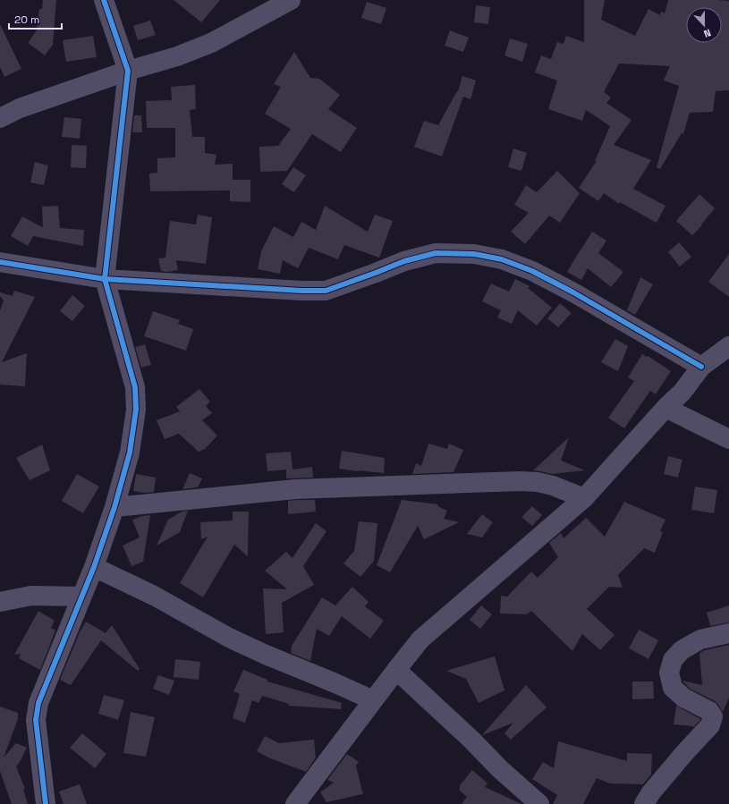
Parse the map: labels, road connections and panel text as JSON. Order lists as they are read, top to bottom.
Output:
{
  "scale_bar": "20 m",
  "north": "bottom"
}
